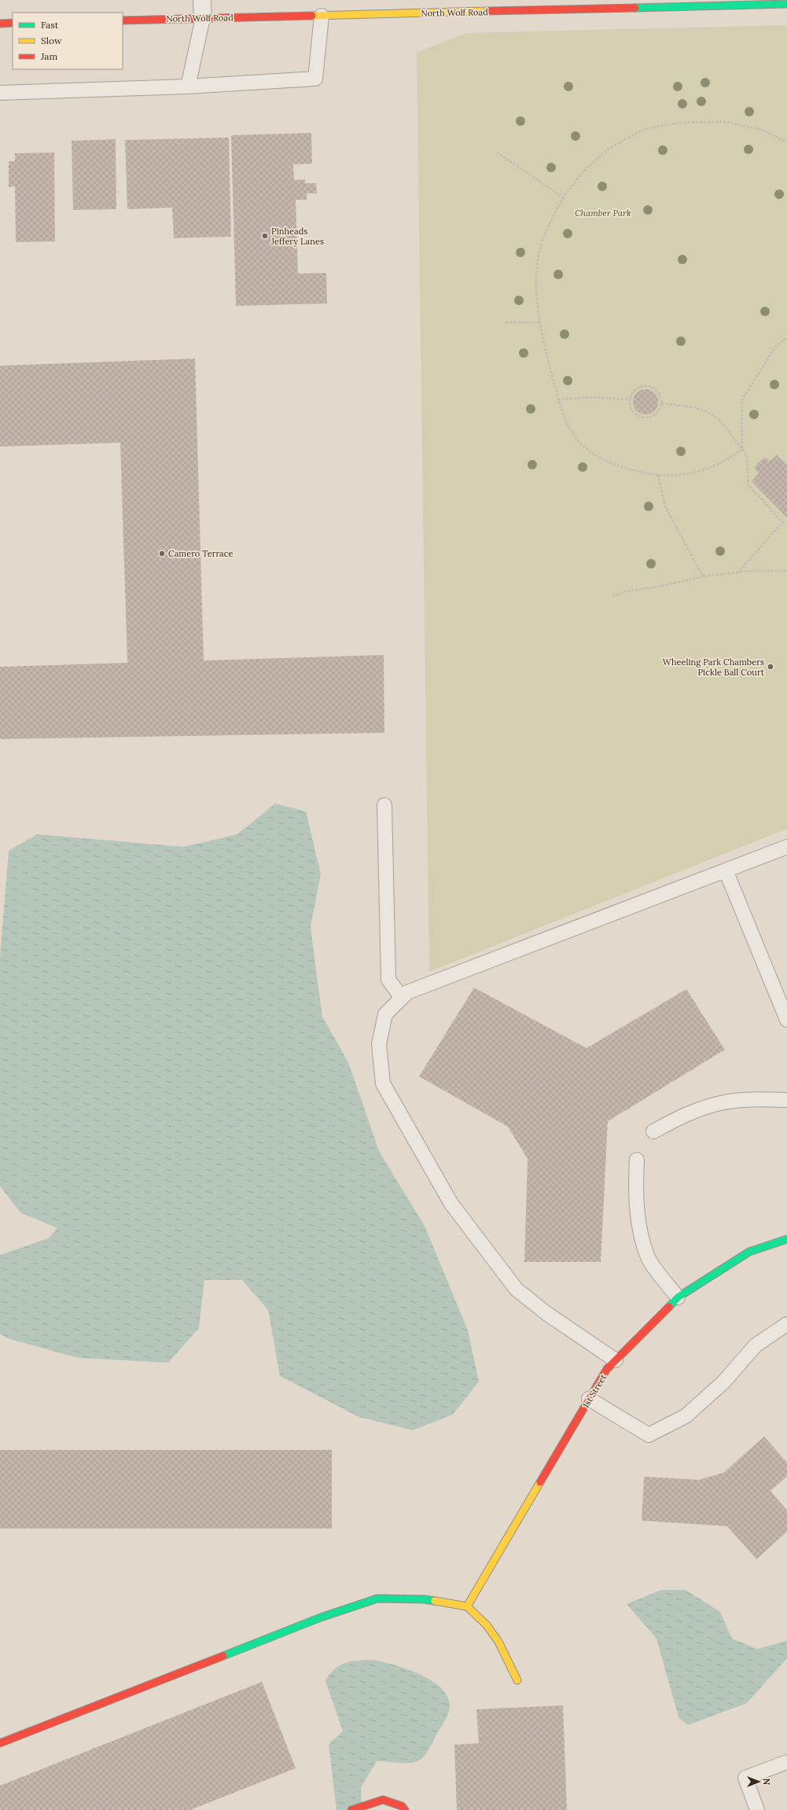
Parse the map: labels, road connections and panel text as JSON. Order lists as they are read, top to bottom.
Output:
{
  "streets": {
    "street": ["North Wolf Road", "1st Street"]
  },
  "parks": ["Chamber Park"],
  "places": ["Pinheads Jeffery Lanes", "Camero Terrace", "Wheeling Park Chambers Pickle Ball Court"],
  "legend": ["Fast", "Slow", "Jam"],
  "north": "right"
}
